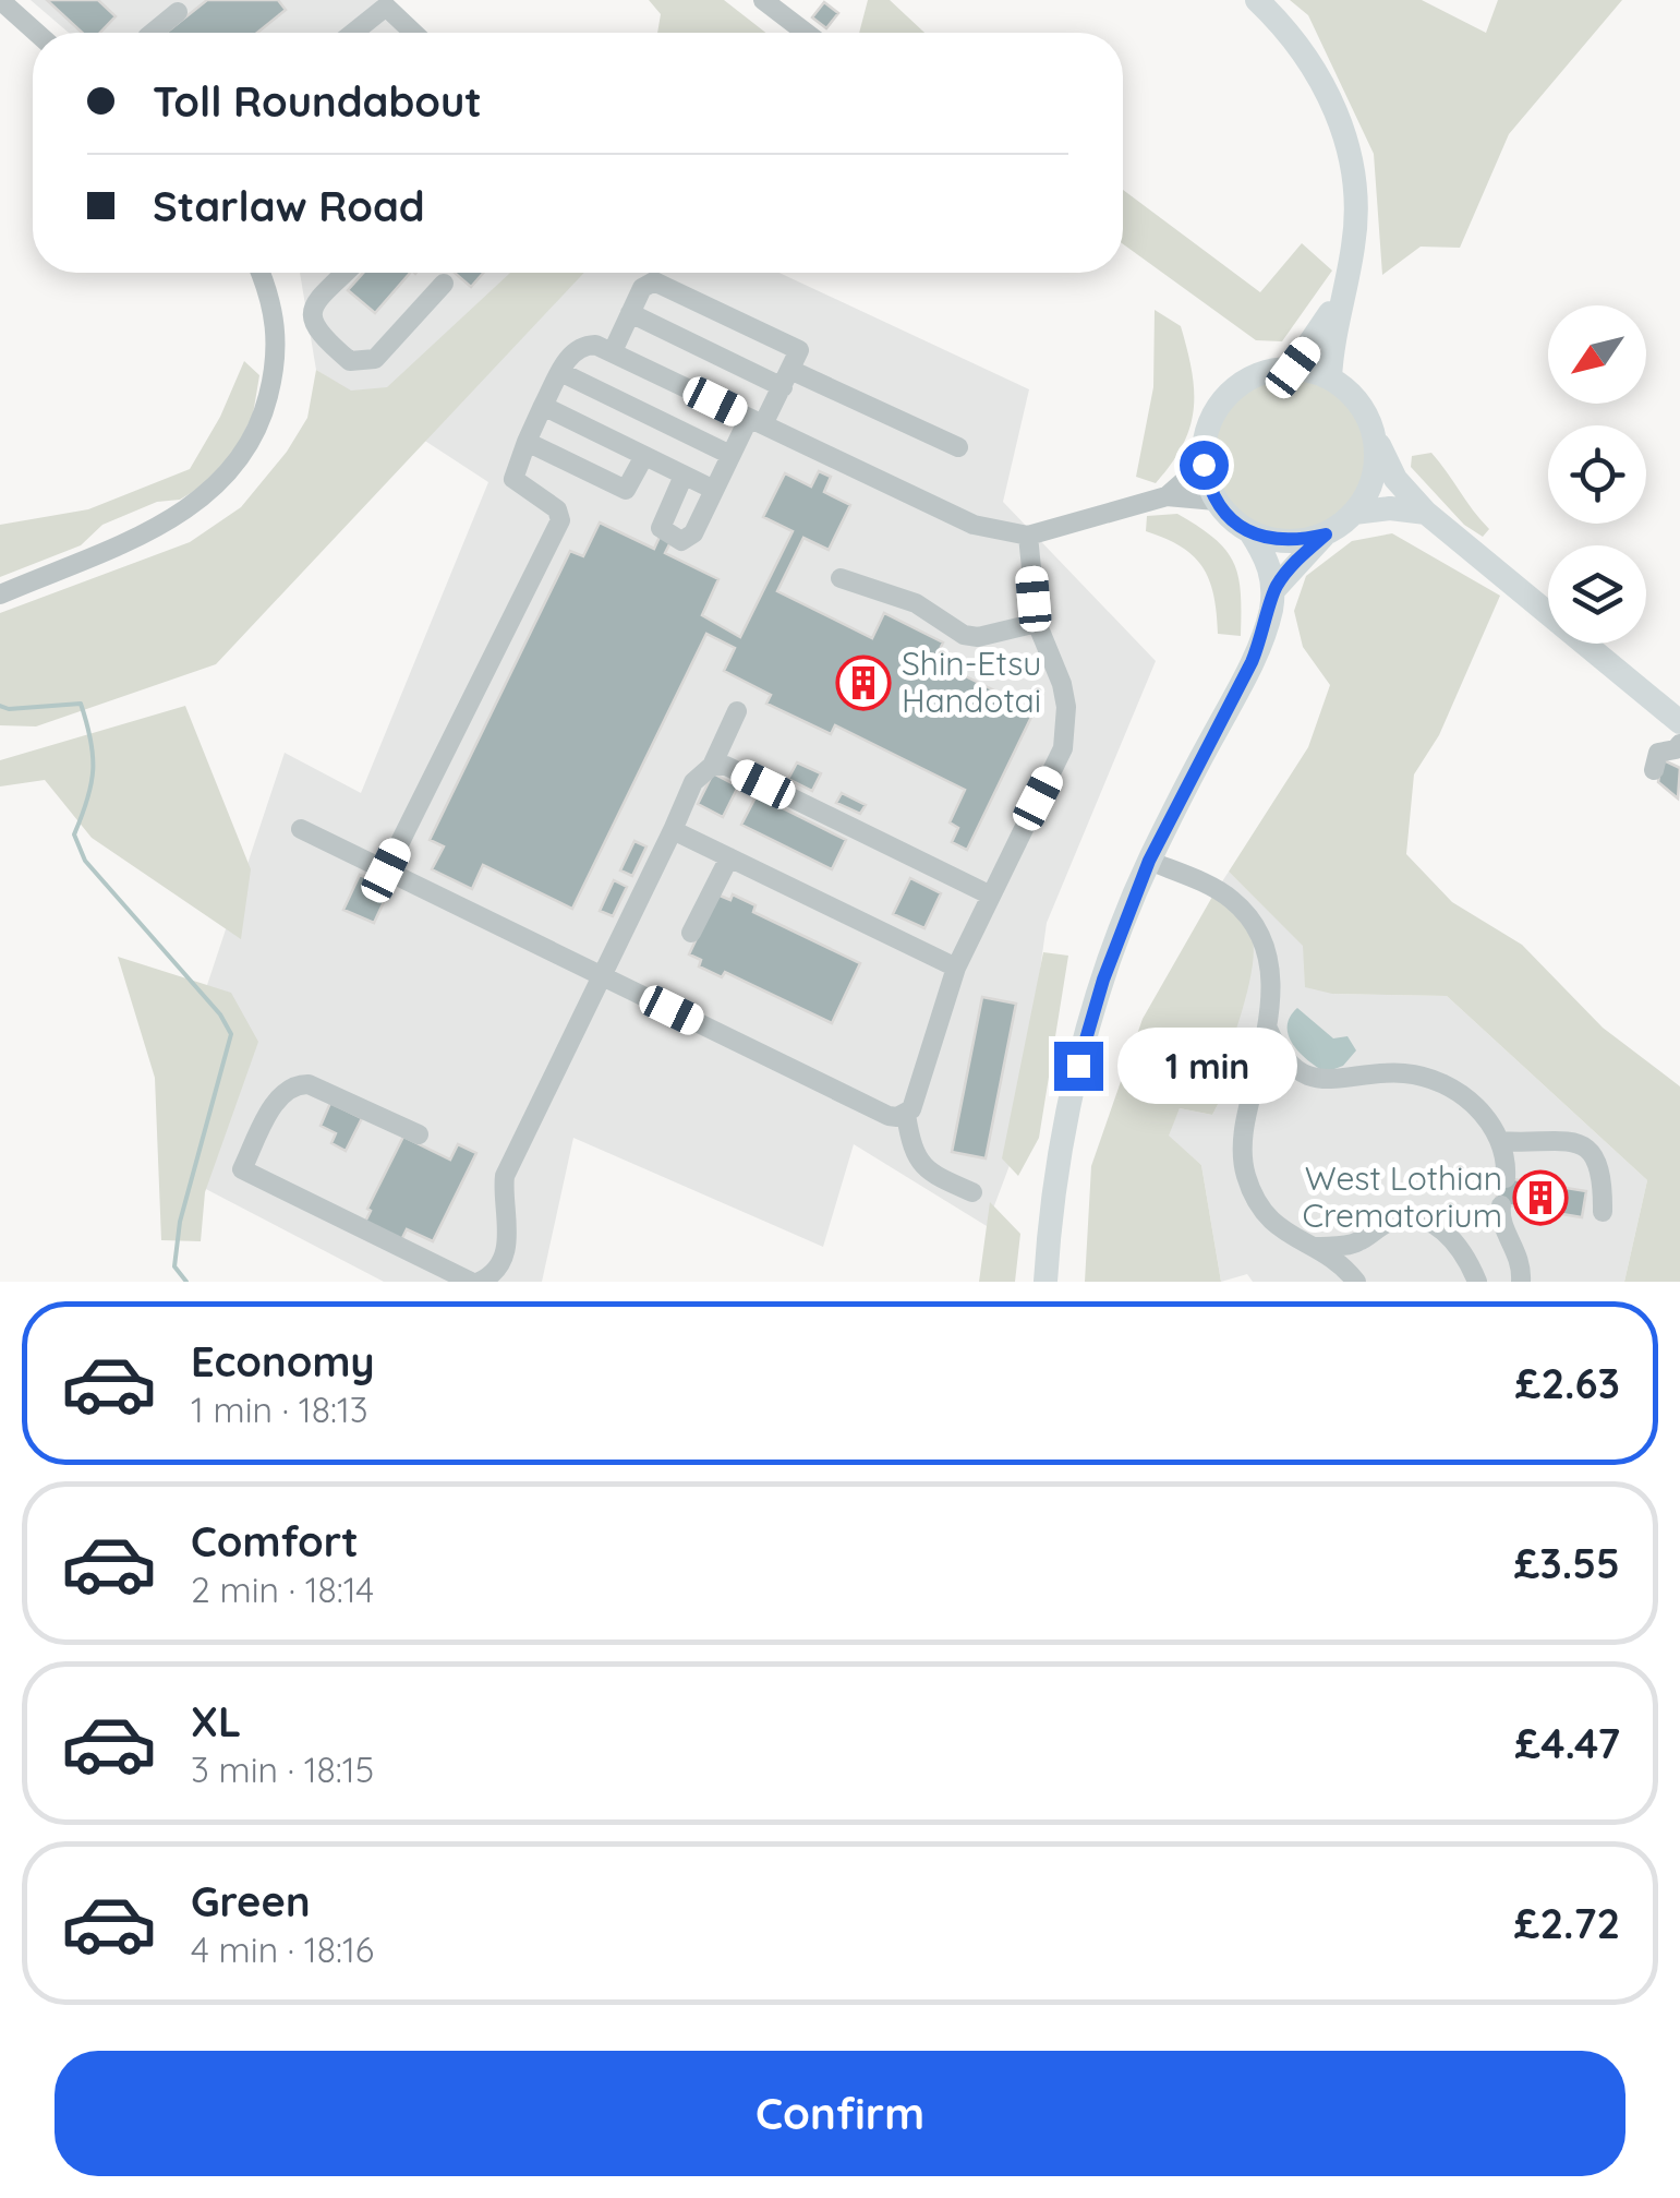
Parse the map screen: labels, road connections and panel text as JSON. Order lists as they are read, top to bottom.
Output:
{
  "places": {
    "building": ["Shin-Etsu Handotai", "West Lothian Crematorium"]
  },
  "north": "bottom left",
  "page": {
    "banner": ["Toll Roundabout", "Starlaw Road"],
    "bubble": "1 min",
    "list": [
      {
        "name": "Economy",
        "note": "1 min · 18:13",
        "value": "£2.63"
      },
      {
        "name": "Comfort",
        "note": "2 min · 18:14",
        "value": "£3.55"
      },
      {
        "name": "XL",
        "note": "3 min · 18:15",
        "value": "£4.47"
      },
      {
        "name": "Green",
        "note": "4 min · 18:16",
        "value": "£2.72"
      }
    ],
    "buttons": "Confirm"
  }
}
